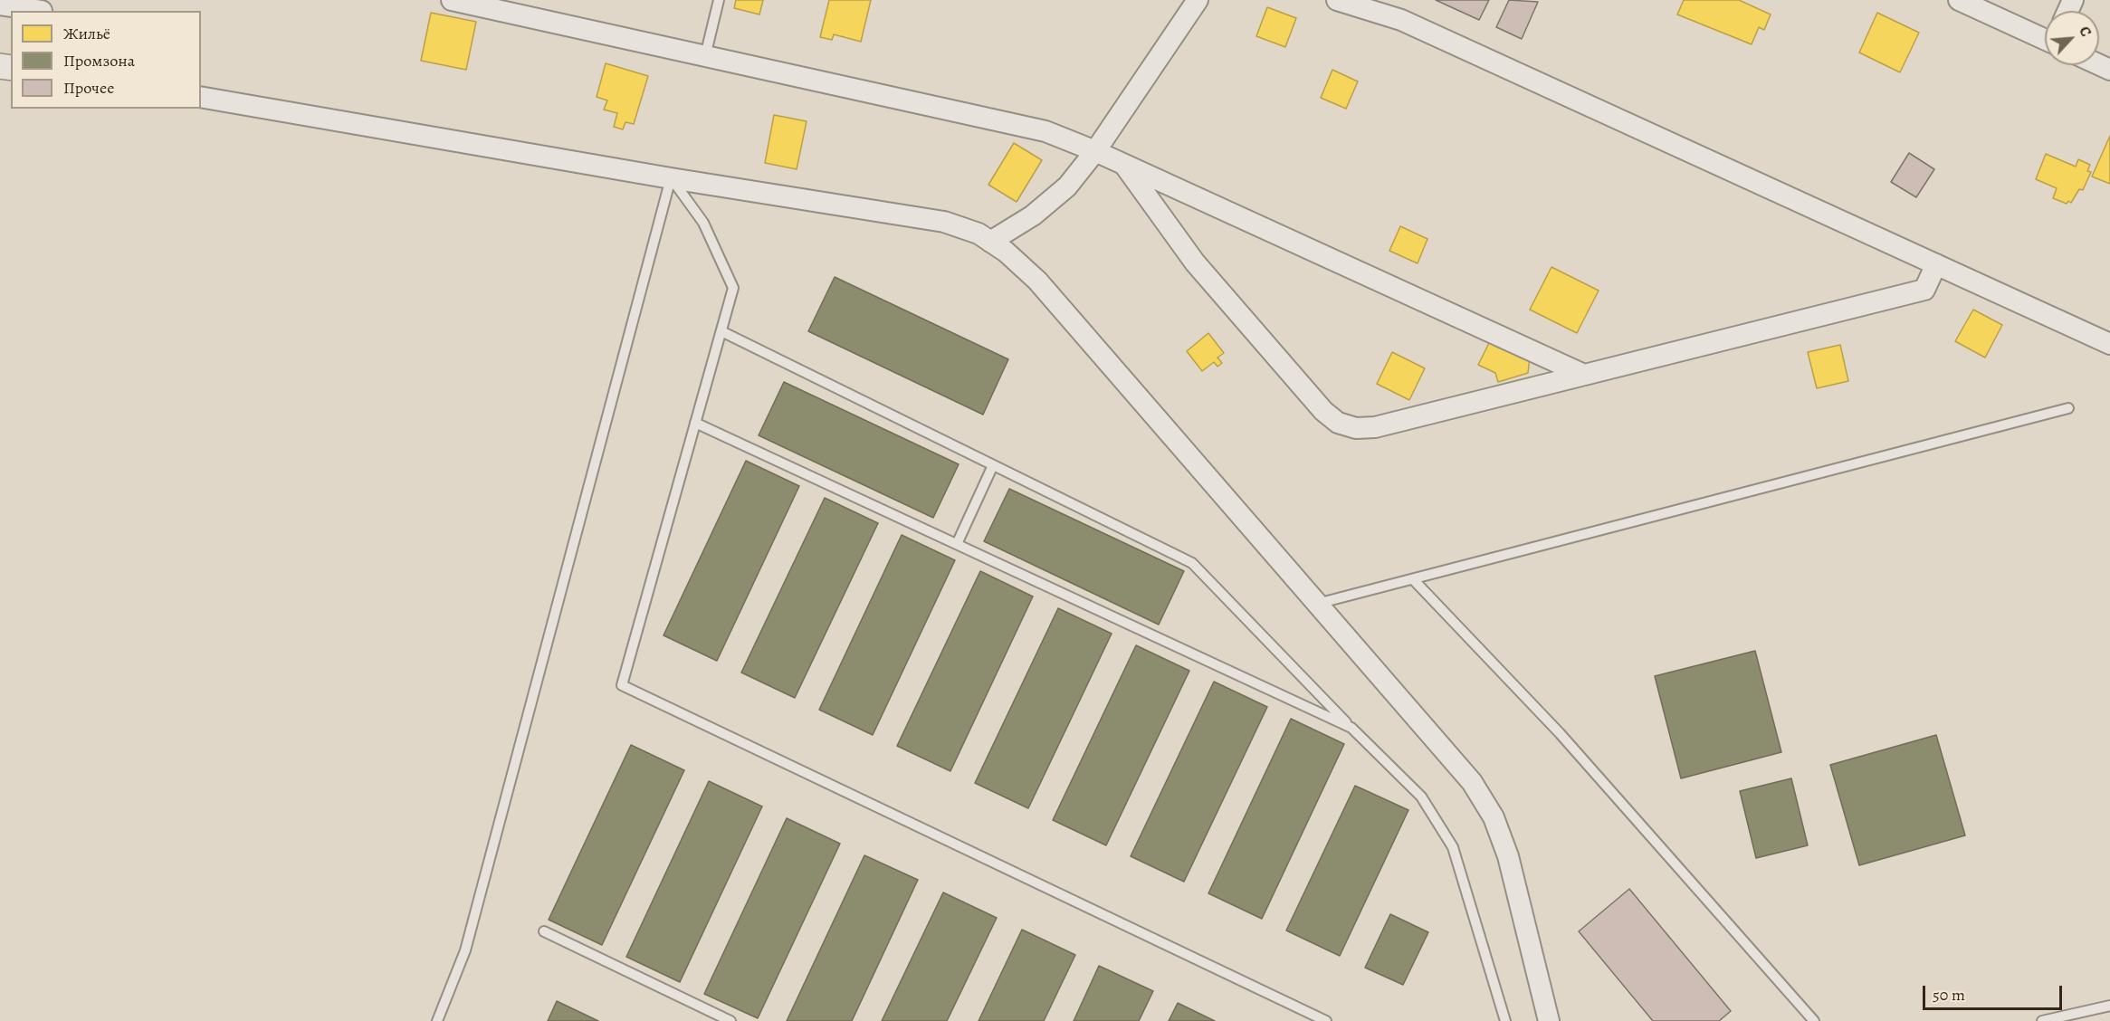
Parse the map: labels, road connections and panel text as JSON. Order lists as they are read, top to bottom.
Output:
{
  "legend": ["Жильё", "Промзона", "Прочее"],
  "scale_bar": "50 m",
  "north": "top right"
}
